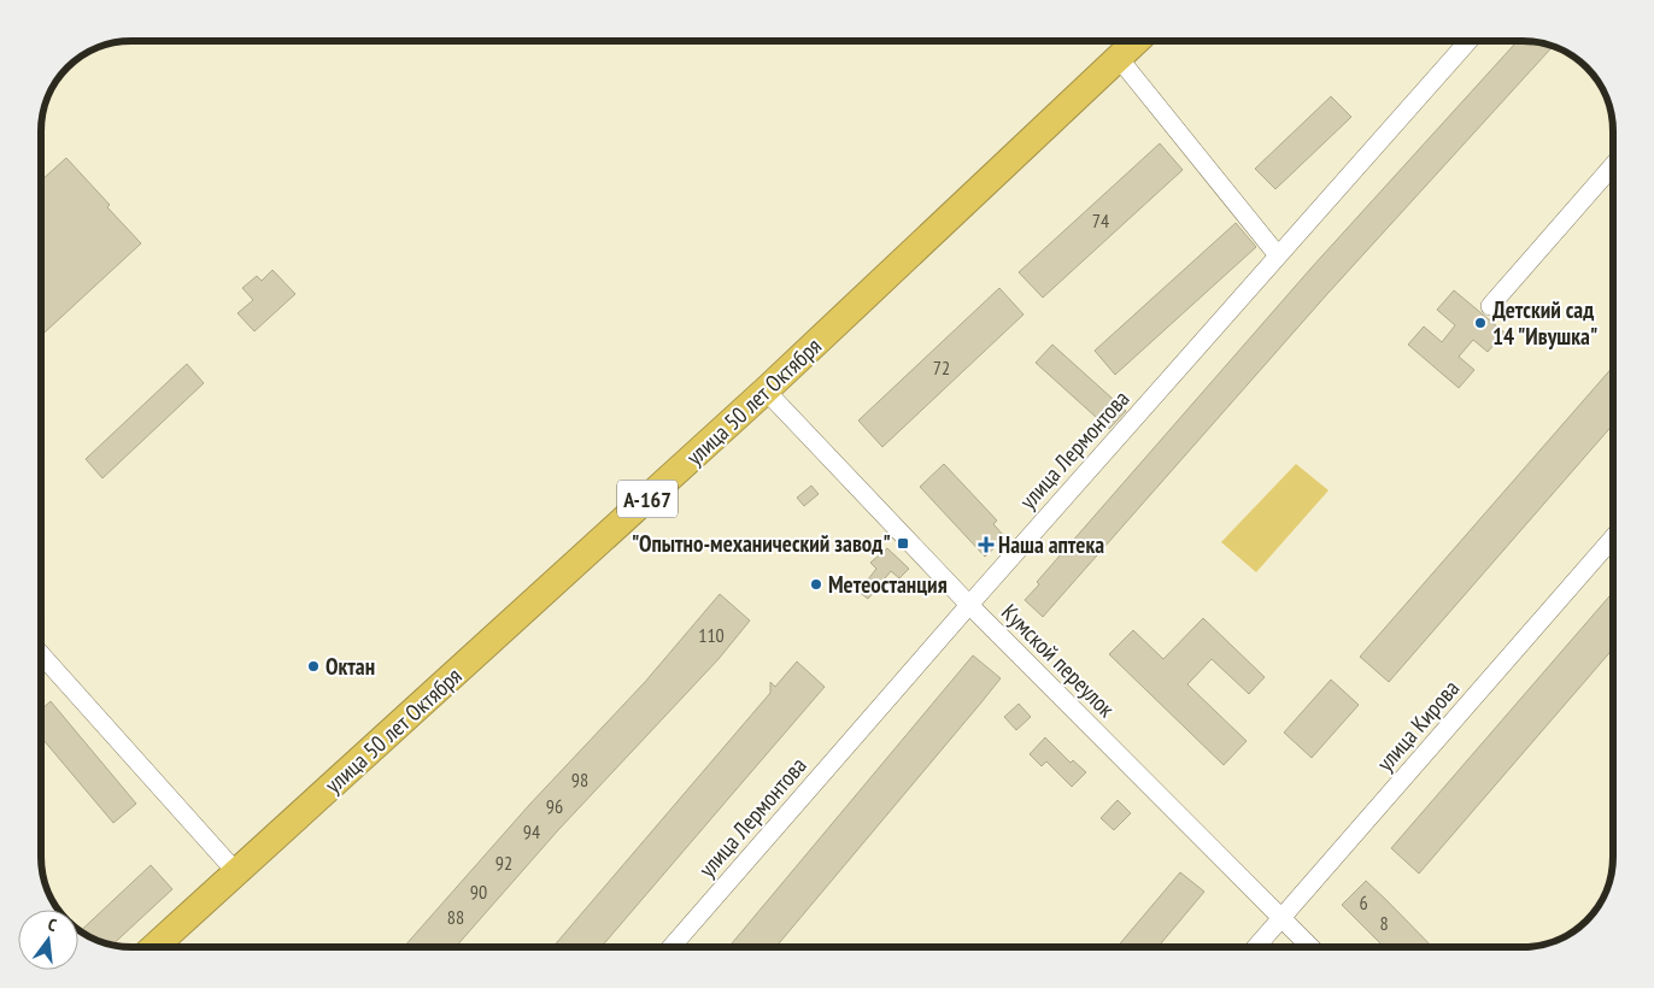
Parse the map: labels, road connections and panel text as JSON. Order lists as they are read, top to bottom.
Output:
{
  "streets": {
    "highway": ["улица 50 лет Октября", "А-167"],
    "street": ["улица Лермонтова", "Кумской переулок", "улица Кирова"]
  },
  "crossings": [
    ["улица 50 лет Октября", "Кумской переулок"],
    ["улица Лермонтова", "Кумской переулок"],
    ["Кумской переулок", "улица Кирова"]
  ],
  "places": {
    "other": ["Детский сад 14 \"Ивушка\"", "Метеостанция", "Октан"],
    "transit": ["\"Опытно-механический завод\""],
    "health": ["Наша аптека"]
  },
  "house_numbers": [
    "74",
    "72",
    "110",
    "98",
    "96",
    "94",
    "92",
    "90",
    "6",
    "88",
    "8"
  ],
  "north": "top"
}
